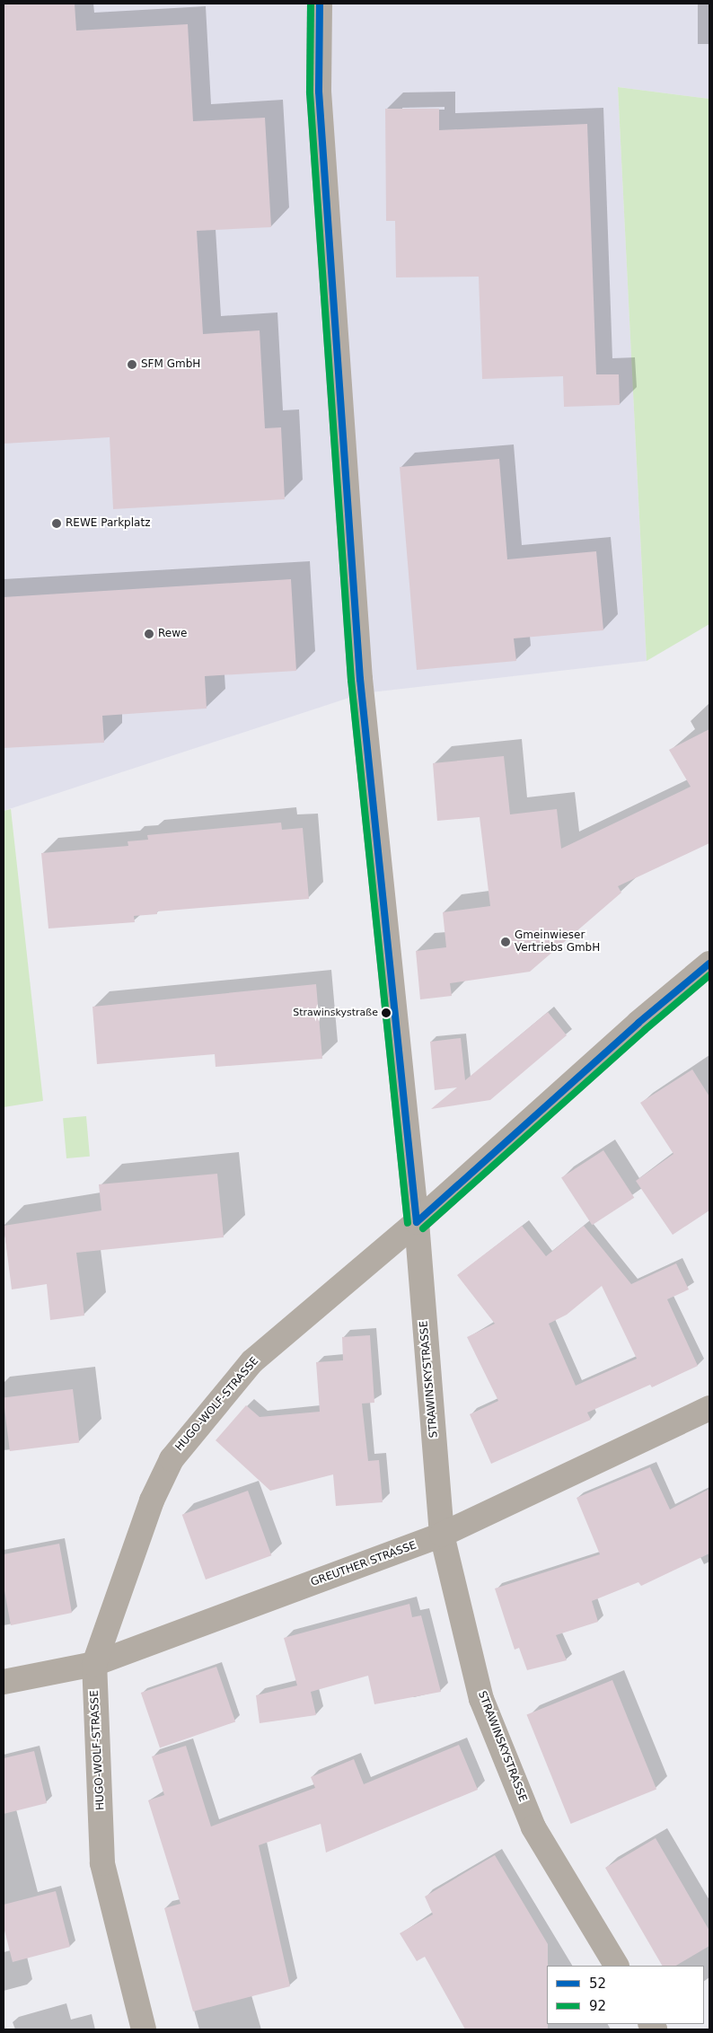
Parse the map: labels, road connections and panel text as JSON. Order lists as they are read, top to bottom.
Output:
{
  "streets": {
    "street": ["STRAWINSKYSTRASSE", "HUGO-WOLF-STRASSE", "GREUTHER STRASSE"]
  },
  "crossings": [
    ["STRAWINSKYSTRASSE", "HUGO-WOLF-STRASSE"],
    ["STRAWINSKYSTRASSE", "GREUTHER STRASSE"],
    ["HUGO-WOLF-STRASSE", "GREUTHER STRASSE"]
  ],
  "places": [
    "SFM GmbH",
    "REWE Parkplatz",
    "Rewe",
    "Gmeinwieser Vertriebs GmbH",
    "Strawinskystraße"
  ],
  "lines": ["transit line 52", "transit line 92"],
  "legend": ["52", "92"]
}
